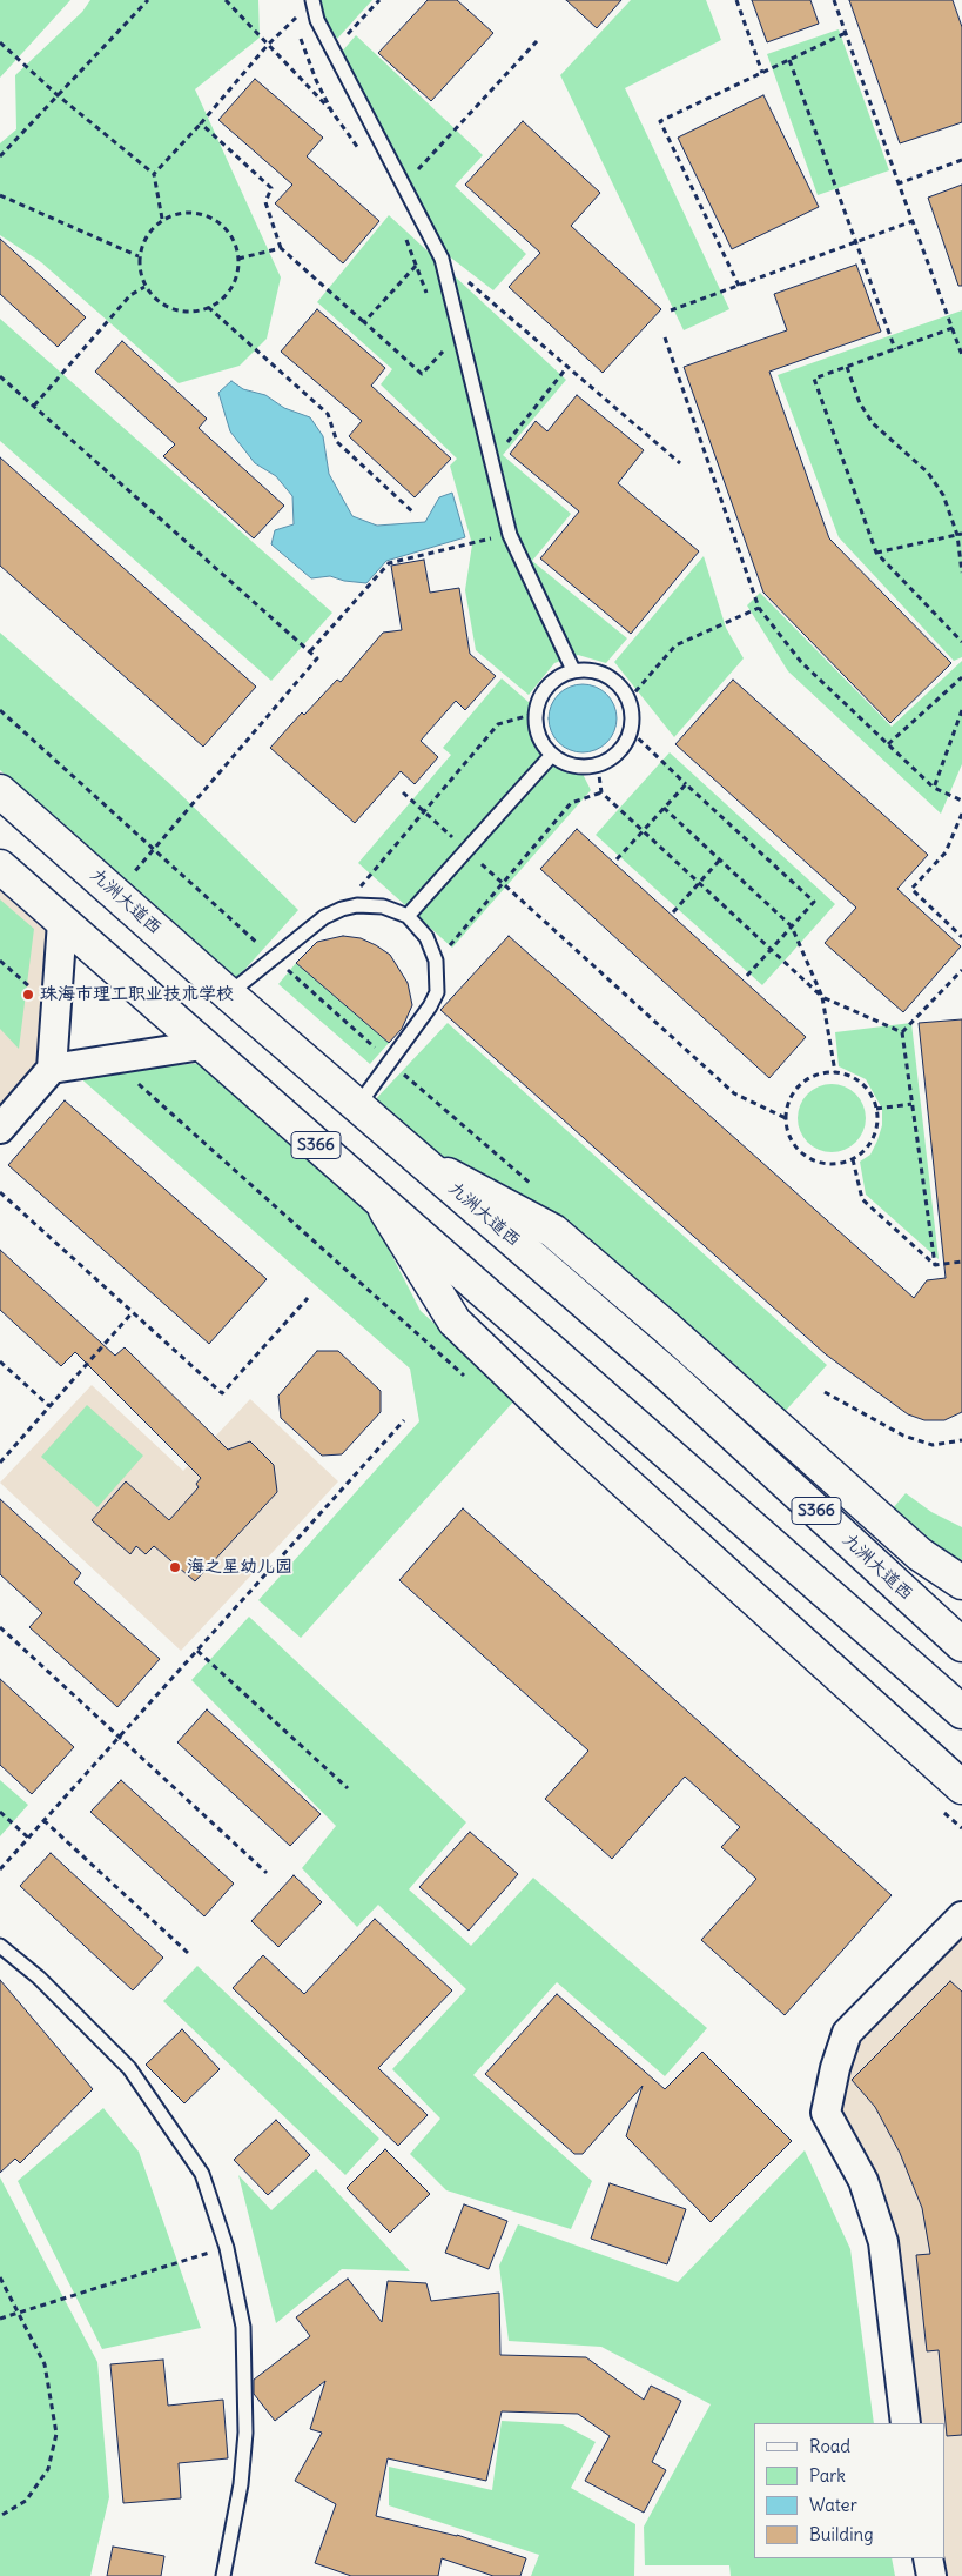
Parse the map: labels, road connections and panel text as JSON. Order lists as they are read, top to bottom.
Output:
{
  "streets": {
    "main road": ["九洲大道西", "S366"]
  },
  "places": ["珠海市理工职业技术学校", "海之星幼儿园"],
  "legend": [
    "Road",
    "Park",
    "Water",
    "Building"
  ]
}
